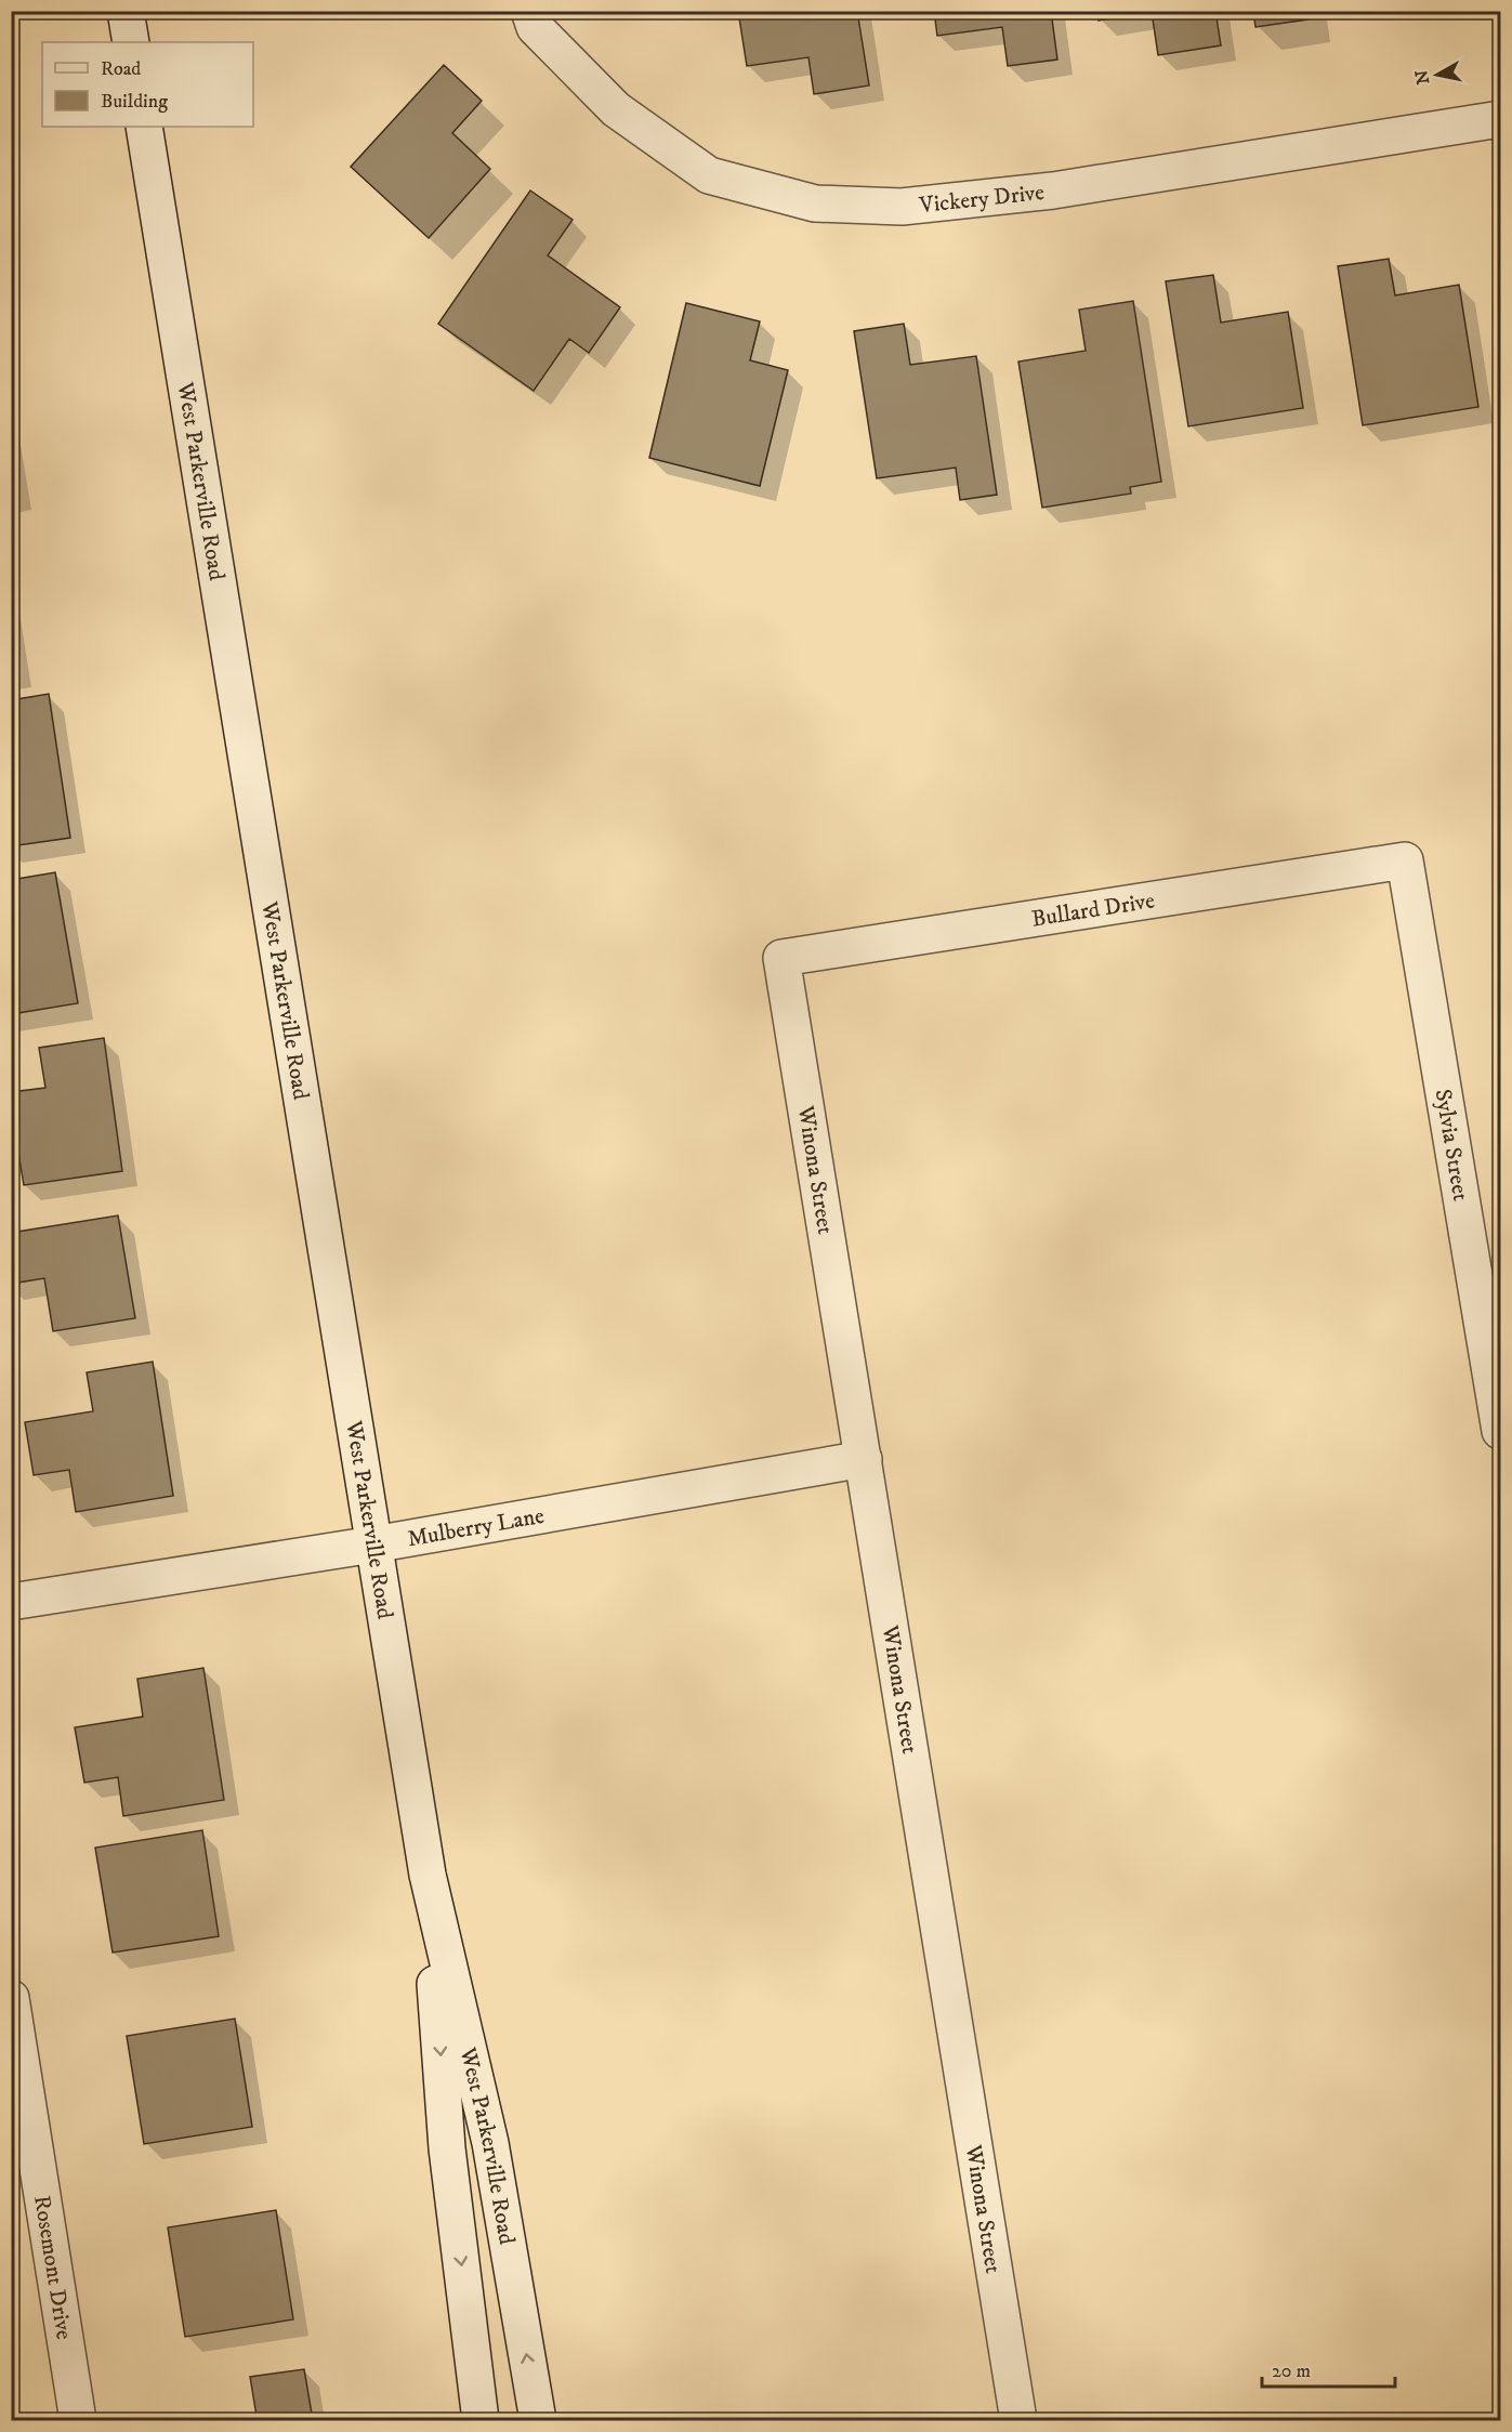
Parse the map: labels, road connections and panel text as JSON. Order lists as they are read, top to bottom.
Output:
{
  "streets": {
    "street": [
      "Vickery Drive",
      "West Parkerville Road",
      "Bullard Drive",
      "Sylvia Street",
      "Winona Street",
      "Mulberry Lane",
      "Rosemont Drive"
    ]
  },
  "crossings": [
    ["West Parkerville Road", "Mulberry Lane"],
    ["Bullard Drive", "Sylvia Street"],
    ["Bullard Drive", "Winona Street"],
    ["Winona Street", "Mulberry Lane"]
  ],
  "legend": ["Road", "Building"],
  "scale_bar": "20 m",
  "north": "left"
}
